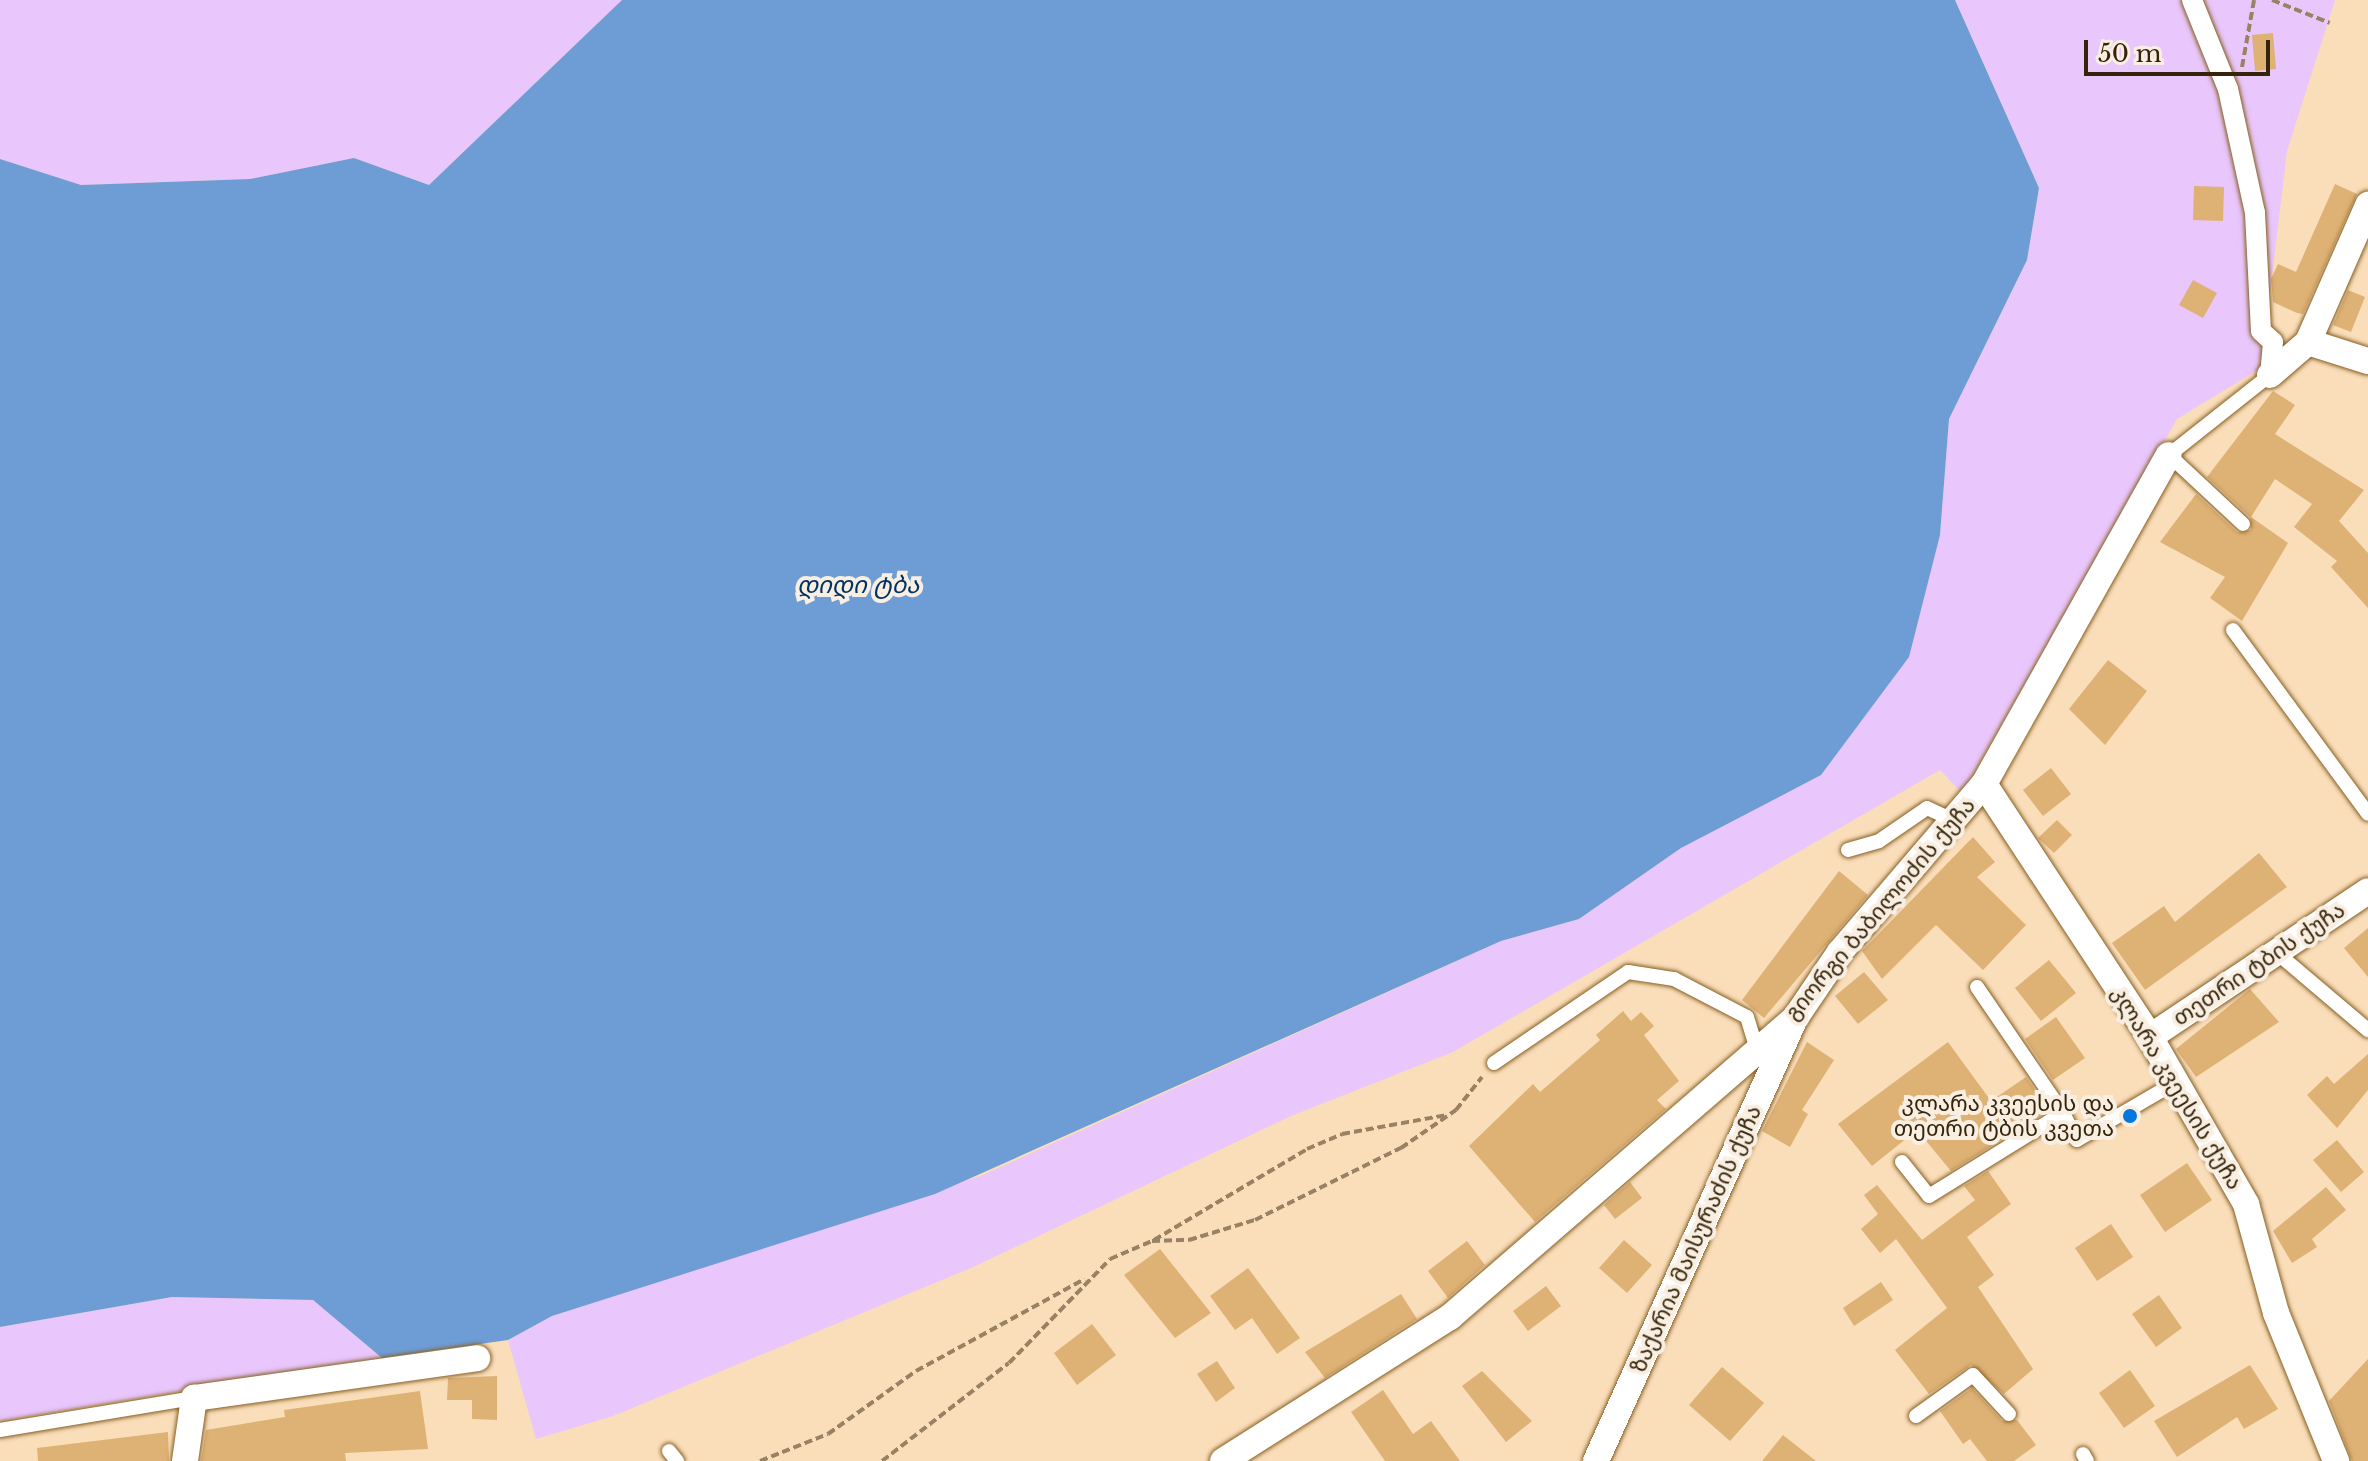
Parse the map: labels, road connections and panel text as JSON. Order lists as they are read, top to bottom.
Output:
{
  "streets": {
    "street": [
      "გიორგი ბაბილოძის ქუჩა",
      "თეთრი ტბის ქუჩა",
      "კლარა კვეესის ქუჩა",
      "ზაქარია მაისურაძის ქუჩა"
    ]
  },
  "crossings": [
    ["გიორგი ბაბილოძის ქუჩა", "კლარა კვეესის ქუჩა"],
    ["გიორგი ბაბილოძის ქუჩა", "ზაქარია მაისურაძის ქუჩა"],
    ["თეთრი ტბის ქუჩა", "კლარა კვეესის ქუჩა"]
  ],
  "water": ["დიდი ტბა"],
  "places": ["კლარა კვეესის და თეთრი ტბის კვეთა"],
  "scale_bar": "50 m"
}
